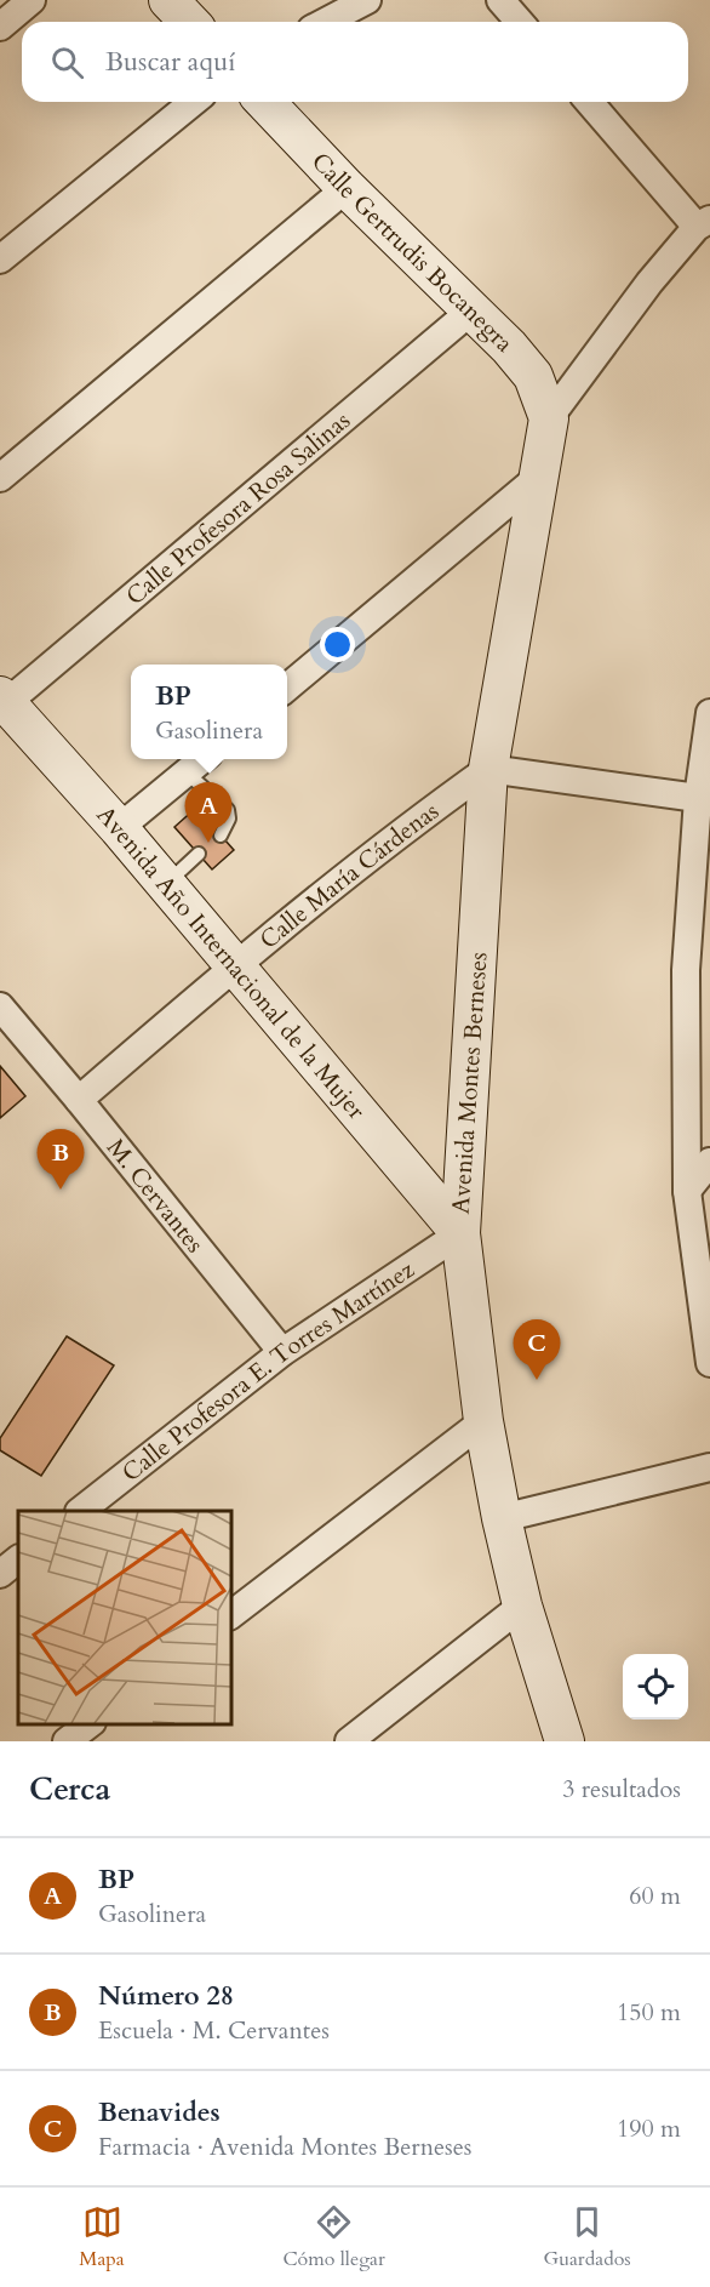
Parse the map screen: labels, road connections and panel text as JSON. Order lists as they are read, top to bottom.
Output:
{
  "streets": {
    "street": [
      "Calle Gertrudis Bocanegra",
      "Calle Profesora Rosa Salinas",
      "Calle María Cárdenas",
      "Avenida Año Internacional de la Mujer",
      "Avenida Montes Berneses",
      "M. Cervantes",
      "Calle Profesora E. Torres Martínez"
    ]
  },
  "crossings": [
    ["Calle Gertrudis Bocanegra", "Calle Profesora Rosa Salinas"],
    ["Calle Gertrudis Bocanegra", "Avenida Montes Berneses"],
    ["Calle Profesora Rosa Salinas", "Avenida Año Internacional de la Mujer"],
    ["Calle María Cárdenas", "Avenida Año Internacional de la Mujer"],
    ["Calle María Cárdenas", "Avenida Montes Berneses"],
    ["Calle María Cárdenas", "M. Cervantes"],
    ["Avenida Año Internacional de la Mujer", "Avenida Montes Berneses"],
    ["Avenida Año Internacional de la Mujer", "Calle Profesora E. Torres Martínez"],
    ["Avenida Montes Berneses", "Calle Profesora E. Torres Martínez"],
    ["M. Cervantes", "Calle Profesora E. Torres Martínez"]
  ],
  "page": {
    "search": "Buscar aquí",
    "popup": ["BP", "Gasolinera"],
    "pins": ["A", "B", "C"],
    "heading": ["Cerca", "3 resultados"],
    "list": [
      {
        "mark": "A",
        "name": "BP",
        "note": "Gasolinera",
        "value": "60 m"
      },
      {
        "mark": "B",
        "name": "Número 28",
        "note": "Escuela · M. Cervantes",
        "value": "150 m"
      },
      {
        "mark": "C",
        "name": "Benavides",
        "note": "Farmacia · Avenida Montes Berneses",
        "value": "190 m"
      }
    ],
    "nav": ["Mapa", "Cómo llegar", "Guardados"]
  }
}
